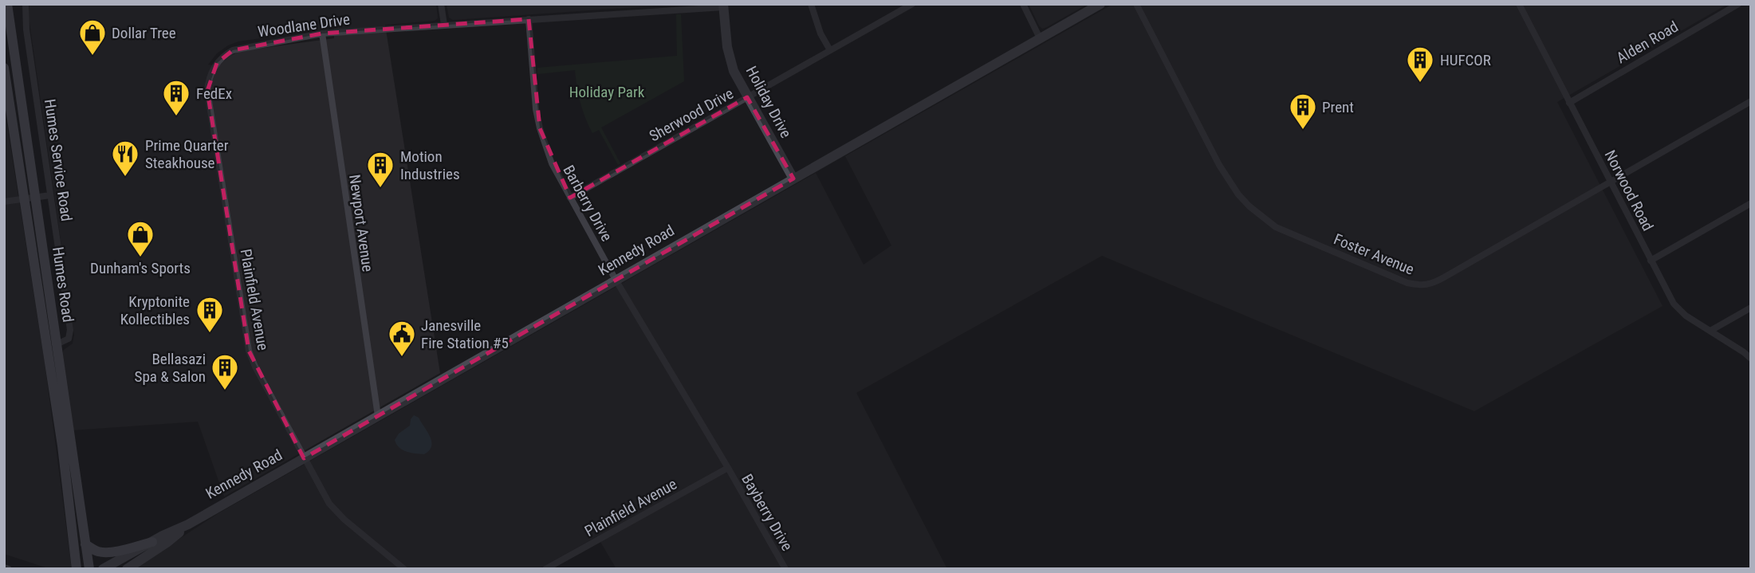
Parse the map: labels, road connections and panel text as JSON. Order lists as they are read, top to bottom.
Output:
{
  "streets": {
    "main road": ["Humes Road"],
    "street": [
      "Woodlane Drive",
      "Alden Road",
      "Holiday Drive",
      "Sherwood Drive",
      "Humes Service Road",
      "Norwood Road",
      "Barberry Drive",
      "Newport Avenue",
      "Kennedy Road",
      "Foster Avenue",
      "Plainfield Avenue",
      "Bayberry Drive"
    ]
  },
  "crossings": [
    ["Woodlane Drive", "Holiday Drive"],
    ["Woodlane Drive", "Barberry Drive"],
    ["Woodlane Drive", "Newport Avenue"],
    ["Woodlane Drive", "Plainfield Avenue"],
    ["Alden Road", "Norwood Road"],
    ["Holiday Drive", "Sherwood Drive"],
    ["Holiday Drive", "Kennedy Road"],
    ["Sherwood Drive", "Barberry Drive"],
    ["Humes Service Road", "Humes Road"],
    ["Norwood Road", "Foster Avenue"],
    ["Barberry Drive", "Kennedy Road"],
    ["Barberry Drive", "Plainfield Avenue"],
    ["Barberry Drive", "Bayberry Drive"],
    ["Newport Avenue", "Kennedy Road"],
    ["Kennedy Road", "Plainfield Avenue"],
    ["Plainfield Avenue", "Bayberry Drive"]
  ],
  "parks": ["Holiday Park"],
  "places": {
    "shop": ["Dollar Tree", "Dunham's Sports"],
    "building": [
      "HUFCOR",
      "FedEx",
      "Prent",
      "Motion Industries",
      "Kryptonite Kollectibles",
      "Bellasazi Spa & Salon"
    ],
    "restaurant": ["Prime Quarter Steakhouse"],
    "public building": ["Janesville Fire Station #5"]
  }
}
